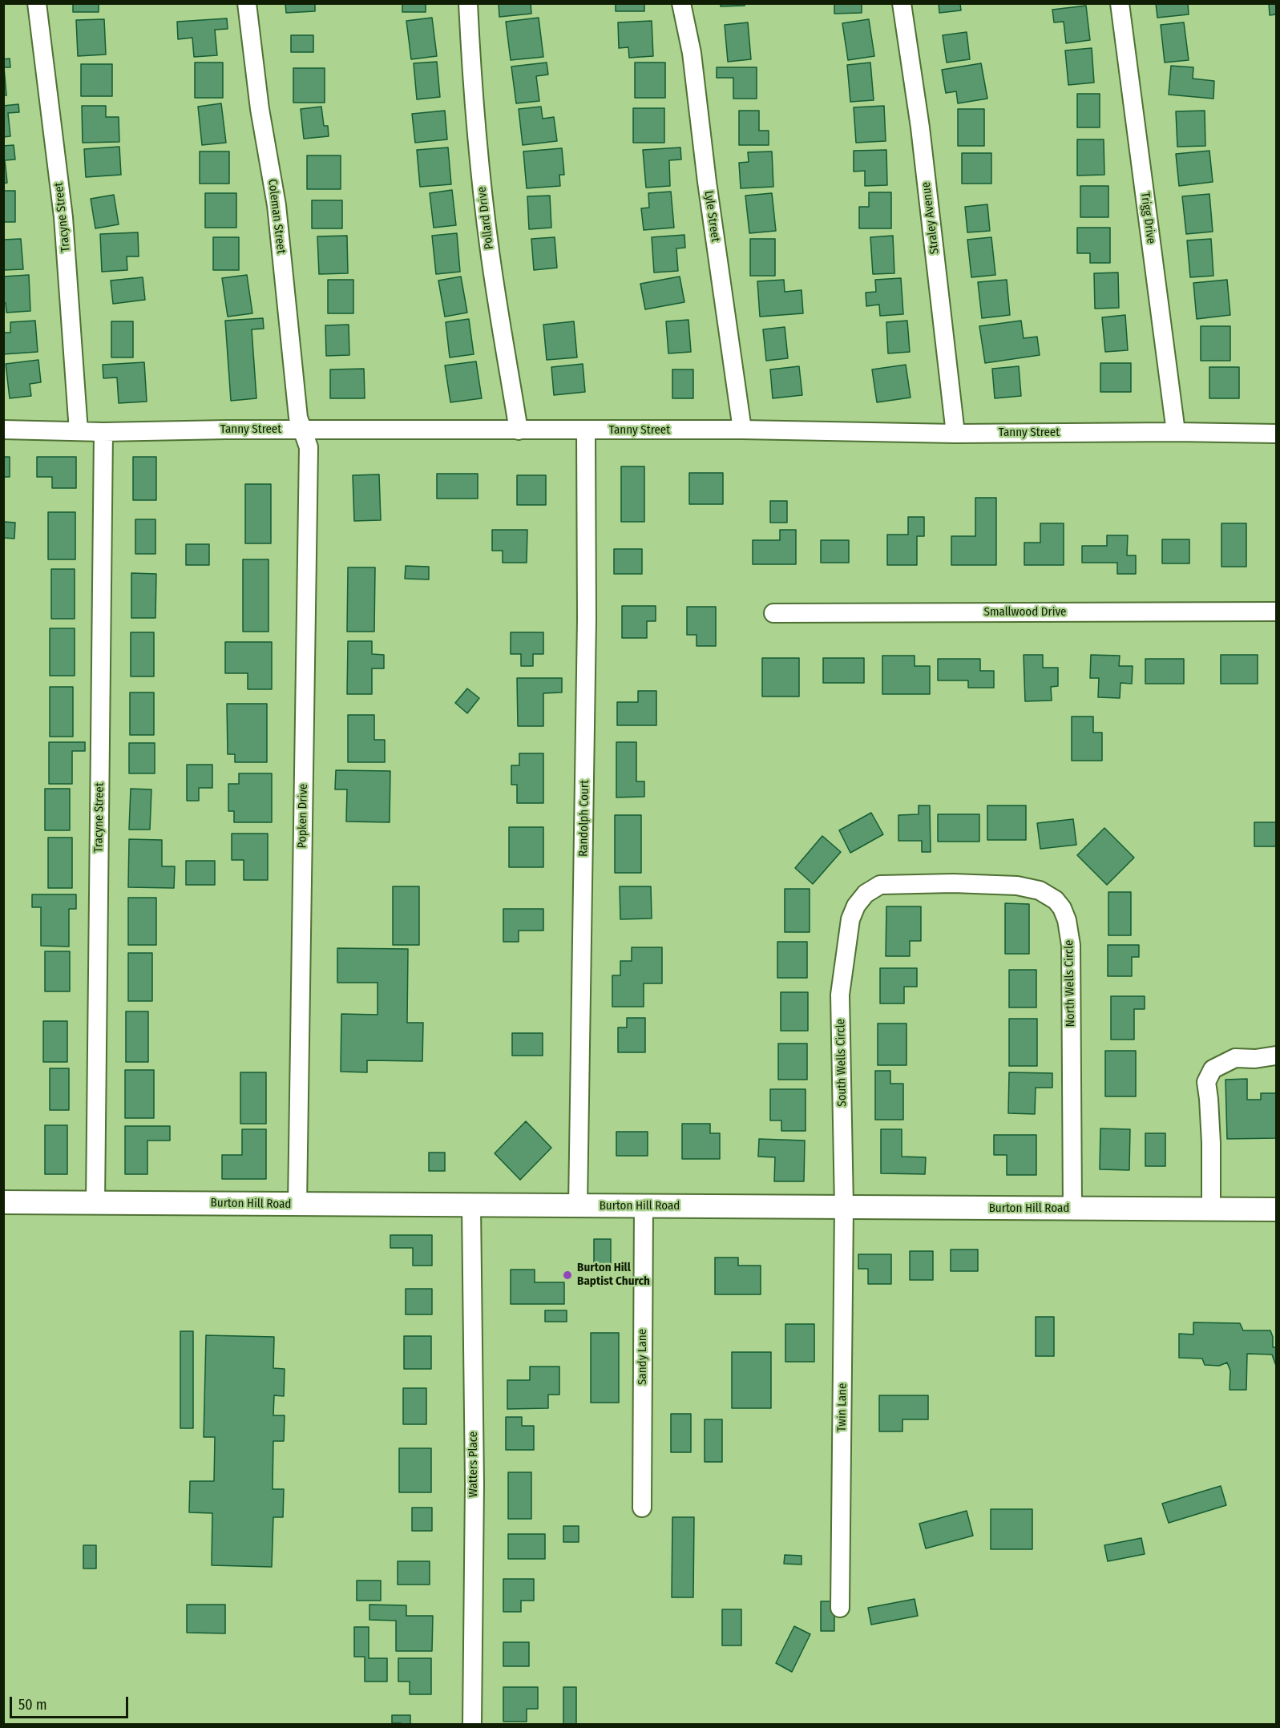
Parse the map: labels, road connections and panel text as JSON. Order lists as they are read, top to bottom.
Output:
{
  "streets": {
    "street": [
      "Coleman Street",
      "Lyle Street",
      "Tracyne Street",
      "Pollard Drive",
      "Straley Avenue",
      "Trigg Drive",
      "Tanny Street",
      "Smallwood Drive",
      "Popken Drive",
      "Randolph Court",
      "North Wells Circle",
      "South Wells Circle",
      "Burton Hill Road",
      "Sandy Lane",
      "Twin Lane",
      "Watters Place"
    ]
  },
  "crossings": [
    ["Coleman Street", "Tanny Street"],
    ["Coleman Street", "Popken Drive"],
    ["Lyle Street", "Tanny Street"],
    ["Tracyne Street", "Tanny Street"],
    ["Tracyne Street", "Burton Hill Road"],
    ["Pollard Drive", "Tanny Street"],
    ["Straley Avenue", "Tanny Street"],
    ["Trigg Drive", "Tanny Street"],
    ["Tanny Street", "Popken Drive"],
    ["Tanny Street", "Randolph Court"],
    ["Popken Drive", "Burton Hill Road"],
    ["Randolph Court", "Burton Hill Road"],
    ["North Wells Circle", "South Wells Circle"],
    ["North Wells Circle", "Burton Hill Road"],
    ["South Wells Circle", "Burton Hill Road"],
    ["South Wells Circle", "Twin Lane"],
    ["Burton Hill Road", "Sandy Lane"],
    ["Burton Hill Road", "Twin Lane"],
    ["Burton Hill Road", "Watters Place"]
  ],
  "places": ["Burton Hill Baptist Church"],
  "scale_bar": "50 m"
}
